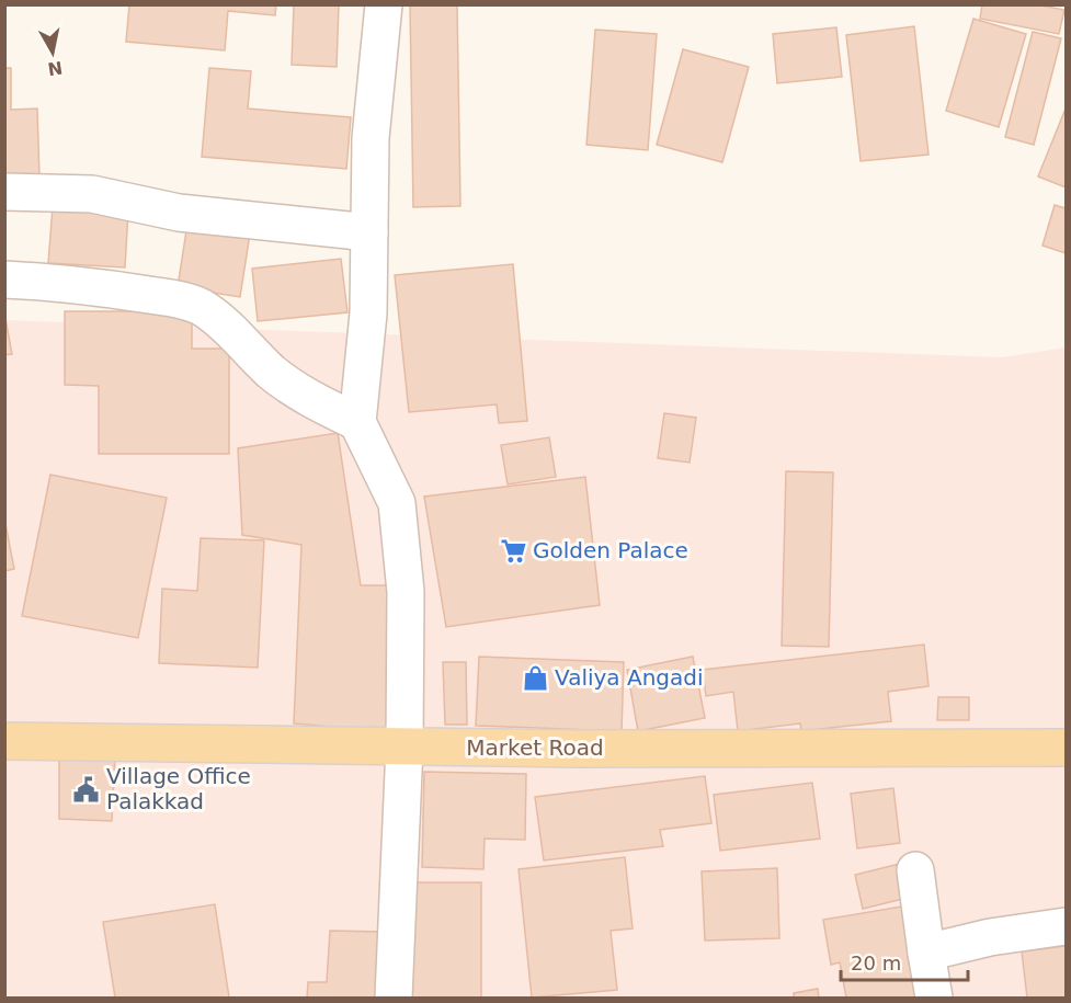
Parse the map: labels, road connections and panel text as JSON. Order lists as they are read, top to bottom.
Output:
{
  "streets": {
    "main road": ["Market Road"]
  },
  "places": {
    "supermarket": ["Golden Palace"],
    "shop": ["Valiya Angadi"],
    "public building": ["Village Office Palakkad"]
  },
  "scale_bar": "20 m",
  "north": "bottom"
}
